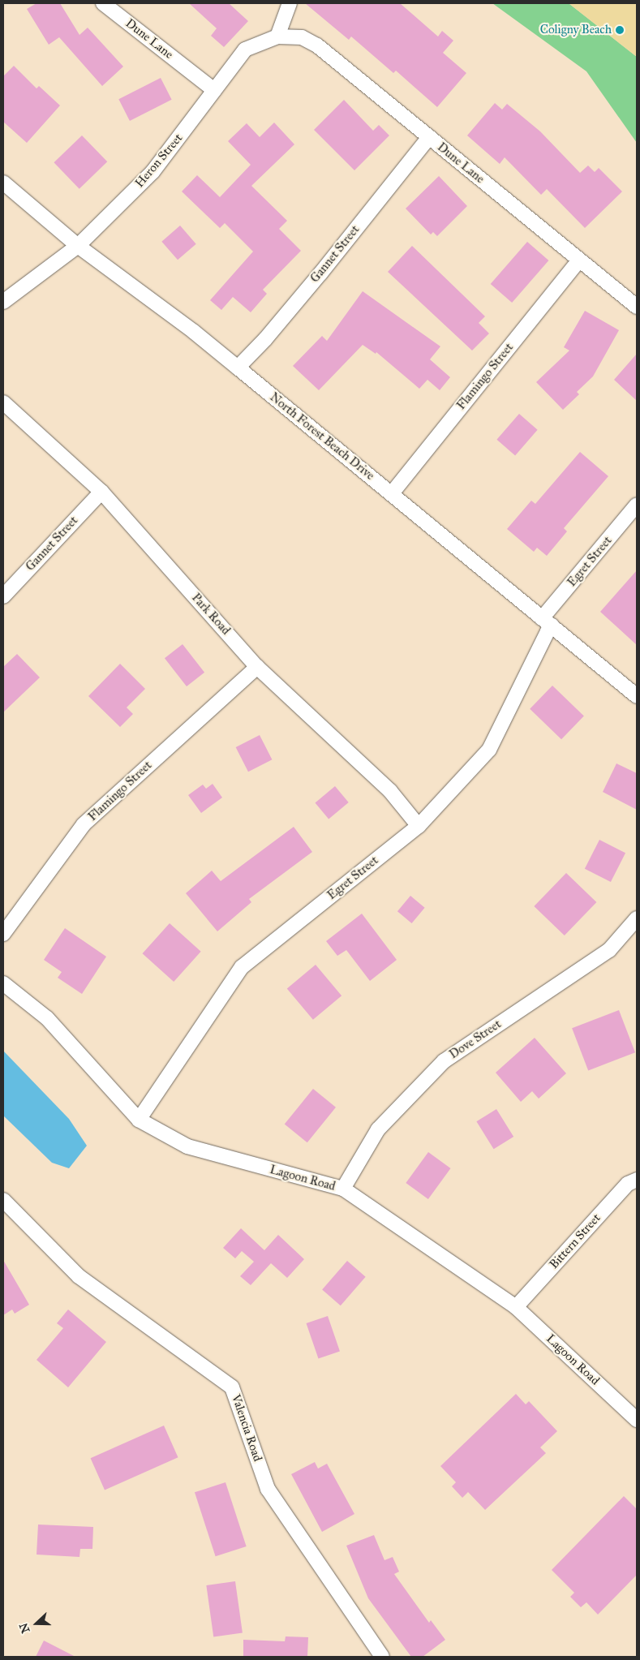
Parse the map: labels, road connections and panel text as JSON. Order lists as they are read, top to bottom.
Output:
{
  "streets": {
    "street": [
      "Dune Lane",
      "Heron Street",
      "Gannet Street",
      "Flamingo Street",
      "North Forest Beach Drive",
      "Egret Street",
      "Park Road",
      "Dove Street",
      "Lagoon Road",
      "Bittern Street",
      "Valencia Road"
    ]
  },
  "crossings": [
    ["Dune Lane", "Heron Street"],
    ["Dune Lane", "Gannet Street"],
    ["Dune Lane", "Flamingo Street"],
    ["Heron Street", "North Forest Beach Drive"],
    ["Gannet Street", "North Forest Beach Drive"],
    ["Gannet Street", "Park Road"],
    ["Flamingo Street", "North Forest Beach Drive"],
    ["Flamingo Street", "Park Road"],
    ["North Forest Beach Drive", "Egret Street"],
    ["Egret Street", "Park Road"],
    ["Egret Street", "Lagoon Road"],
    ["Dove Street", "Lagoon Road"],
    ["Lagoon Road", "Bittern Street"]
  ],
  "places": ["Coligny Beach"],
  "north": "left"
}
